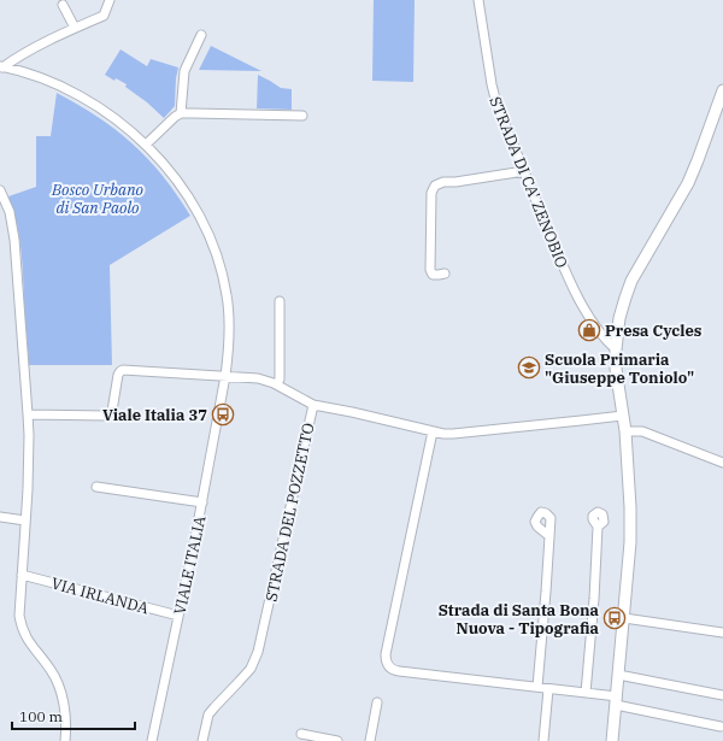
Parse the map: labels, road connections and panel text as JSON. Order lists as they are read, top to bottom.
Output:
{
  "streets": {
    "street": [
      "STRADA DI CA' ZENOBIO",
      "STRADA DEL POZZETTO",
      "VIALE ITALIA",
      "VIA IRLANDA"
    ]
  },
  "crossings": [
    ["VIALE ITALIA", "VIA IRLANDA"]
  ],
  "parks": ["Bosco Urbano di San Paolo"],
  "places": {
    "shop": ["Presa Cycles"],
    "school or university": ["Scuola Primaria \"Giuseppe Toniolo\""],
    "bus stop": ["Viale Italia 37", "Strada di Santa Bona Nuova - Tipografia"]
  },
  "scale_bar": "100 m"
}
